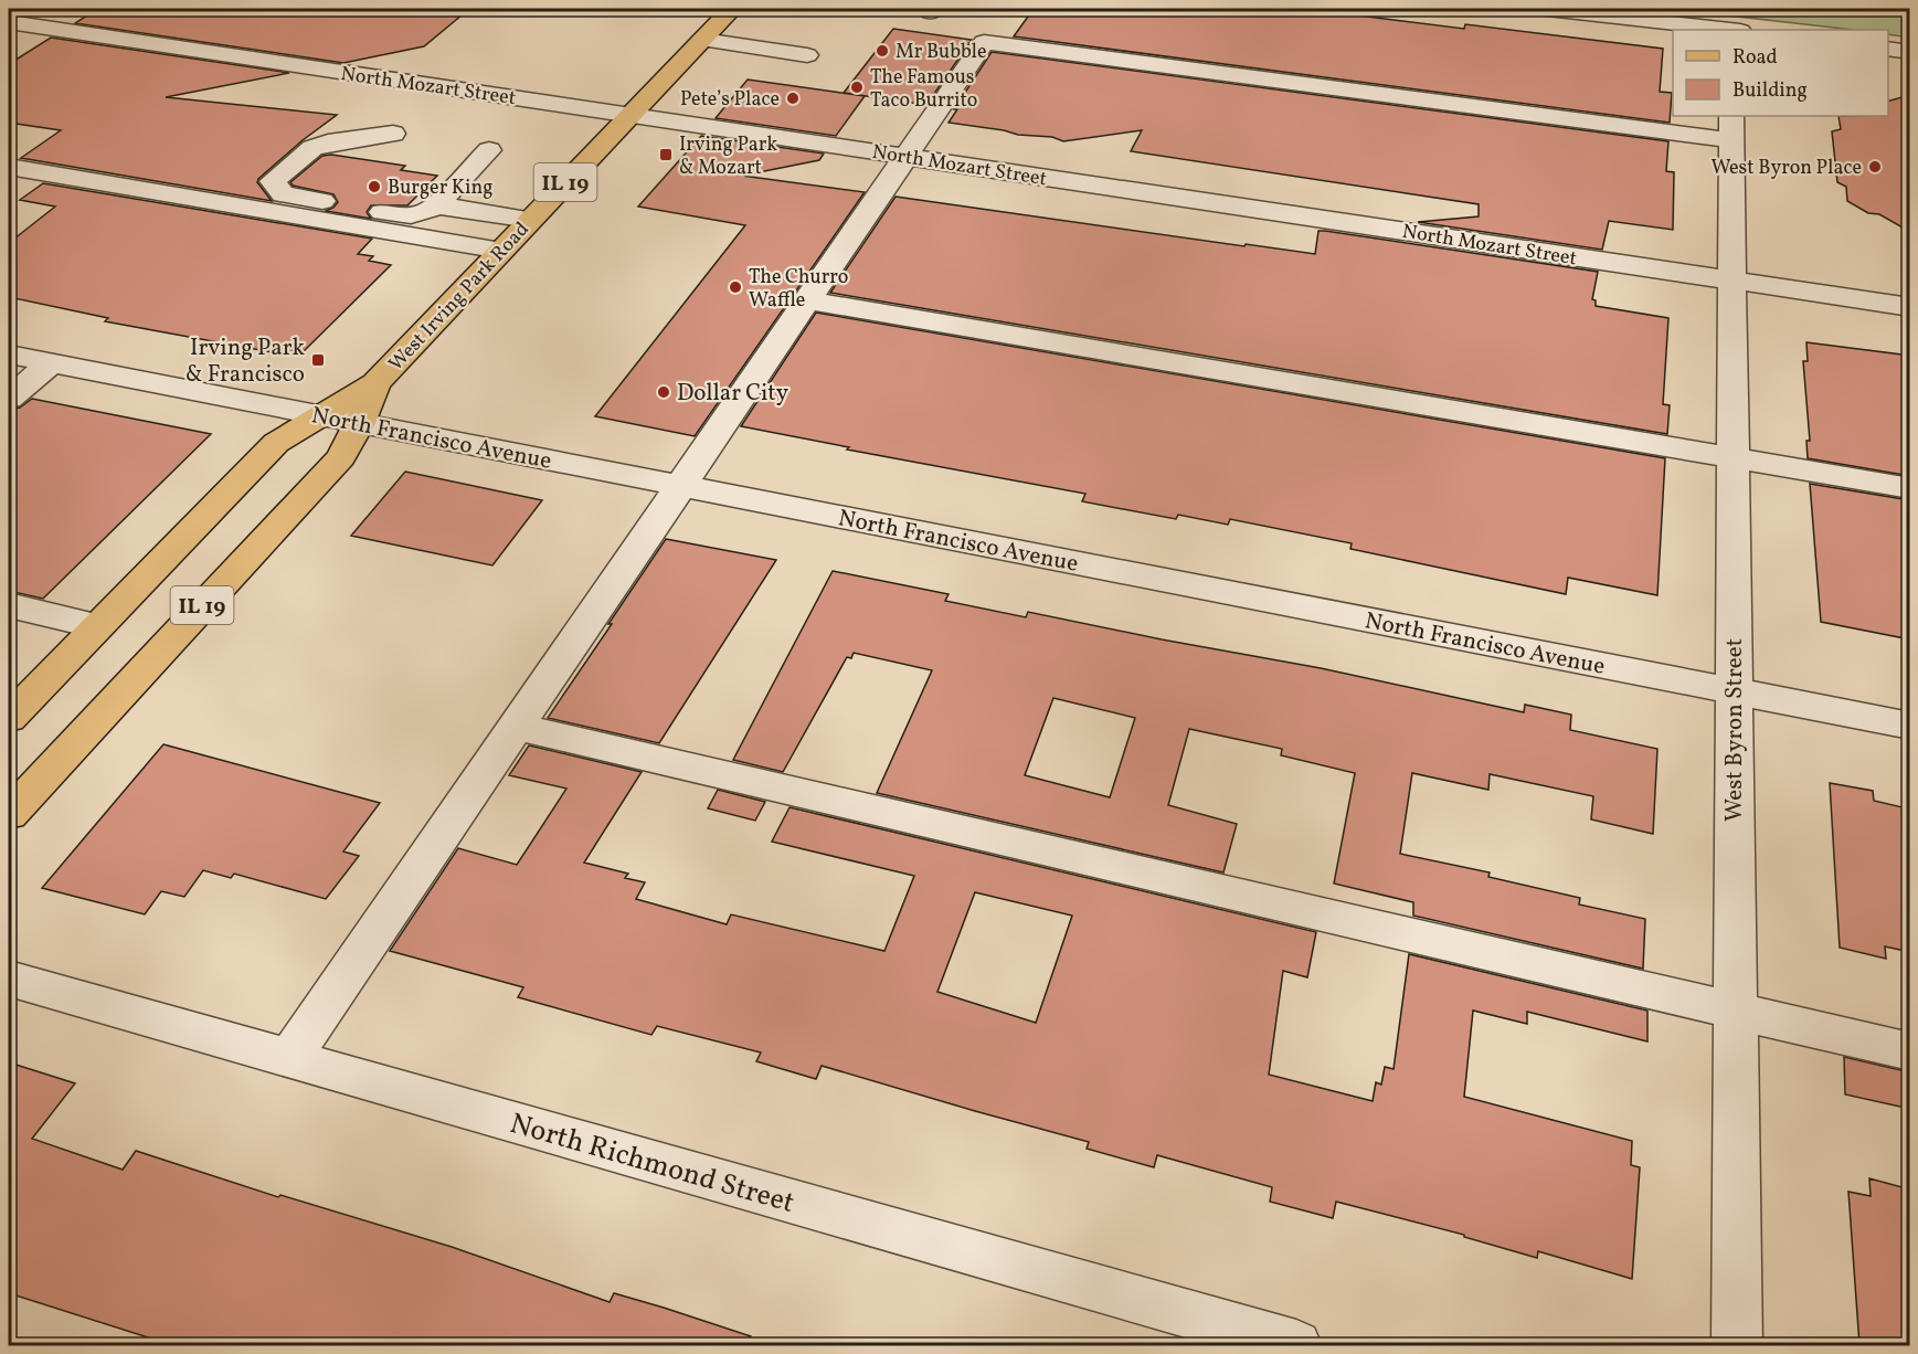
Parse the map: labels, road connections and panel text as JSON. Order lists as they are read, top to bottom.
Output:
{
  "streets": {
    "main road": ["IL 19", "West Irving Park Road"],
    "street": [
      "North Mozart Street",
      "North Francisco Avenue",
      "West Byron Street",
      "North Richmond Street"
    ]
  },
  "crossings": [
    ["North Mozart Street", "West Irving Park Road"],
    ["North Mozart Street", "West Byron Street"],
    ["West Irving Park Road", "North Francisco Avenue"],
    ["North Francisco Avenue", "West Byron Street"]
  ],
  "places": {
    "other": [
      "Mr Bubble",
      "The Famous Taco Burrito",
      "Pete’s Place",
      "West Byron Place",
      "Burger King",
      "The Churro Waffle",
      "Dollar City"
    ],
    "transit": ["Irving Park & Mozart", "Irving Park & Francisco"]
  },
  "legend": ["Road", "Building"]
}
